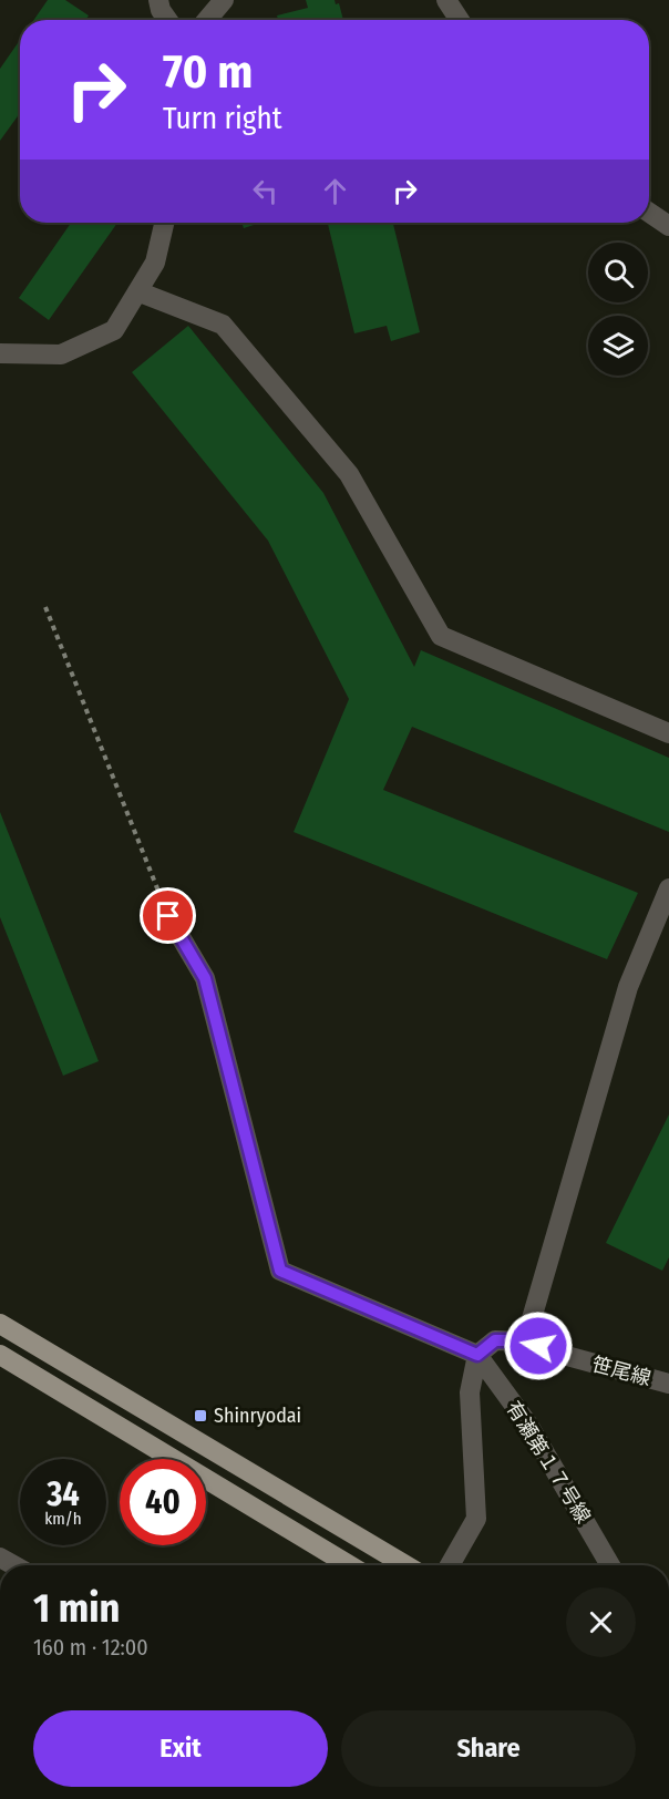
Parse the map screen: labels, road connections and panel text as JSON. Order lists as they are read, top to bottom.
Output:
{
  "streets": {
    "street": ["笹尾線", "有瀬第１７号線"]
  },
  "crossings": [
    ["笹尾線", "有瀬第１７号線"]
  ],
  "places": {
    "transit": ["Shinryodai"]
  },
  "page": {
    "turn": ["70 m", "Turn right"],
    "speed": "34 km/h",
    "limit": "40",
    "heading": ["1 min", "160 m · 12:00"],
    "buttons": ["Exit", "Share"]
  }
}
